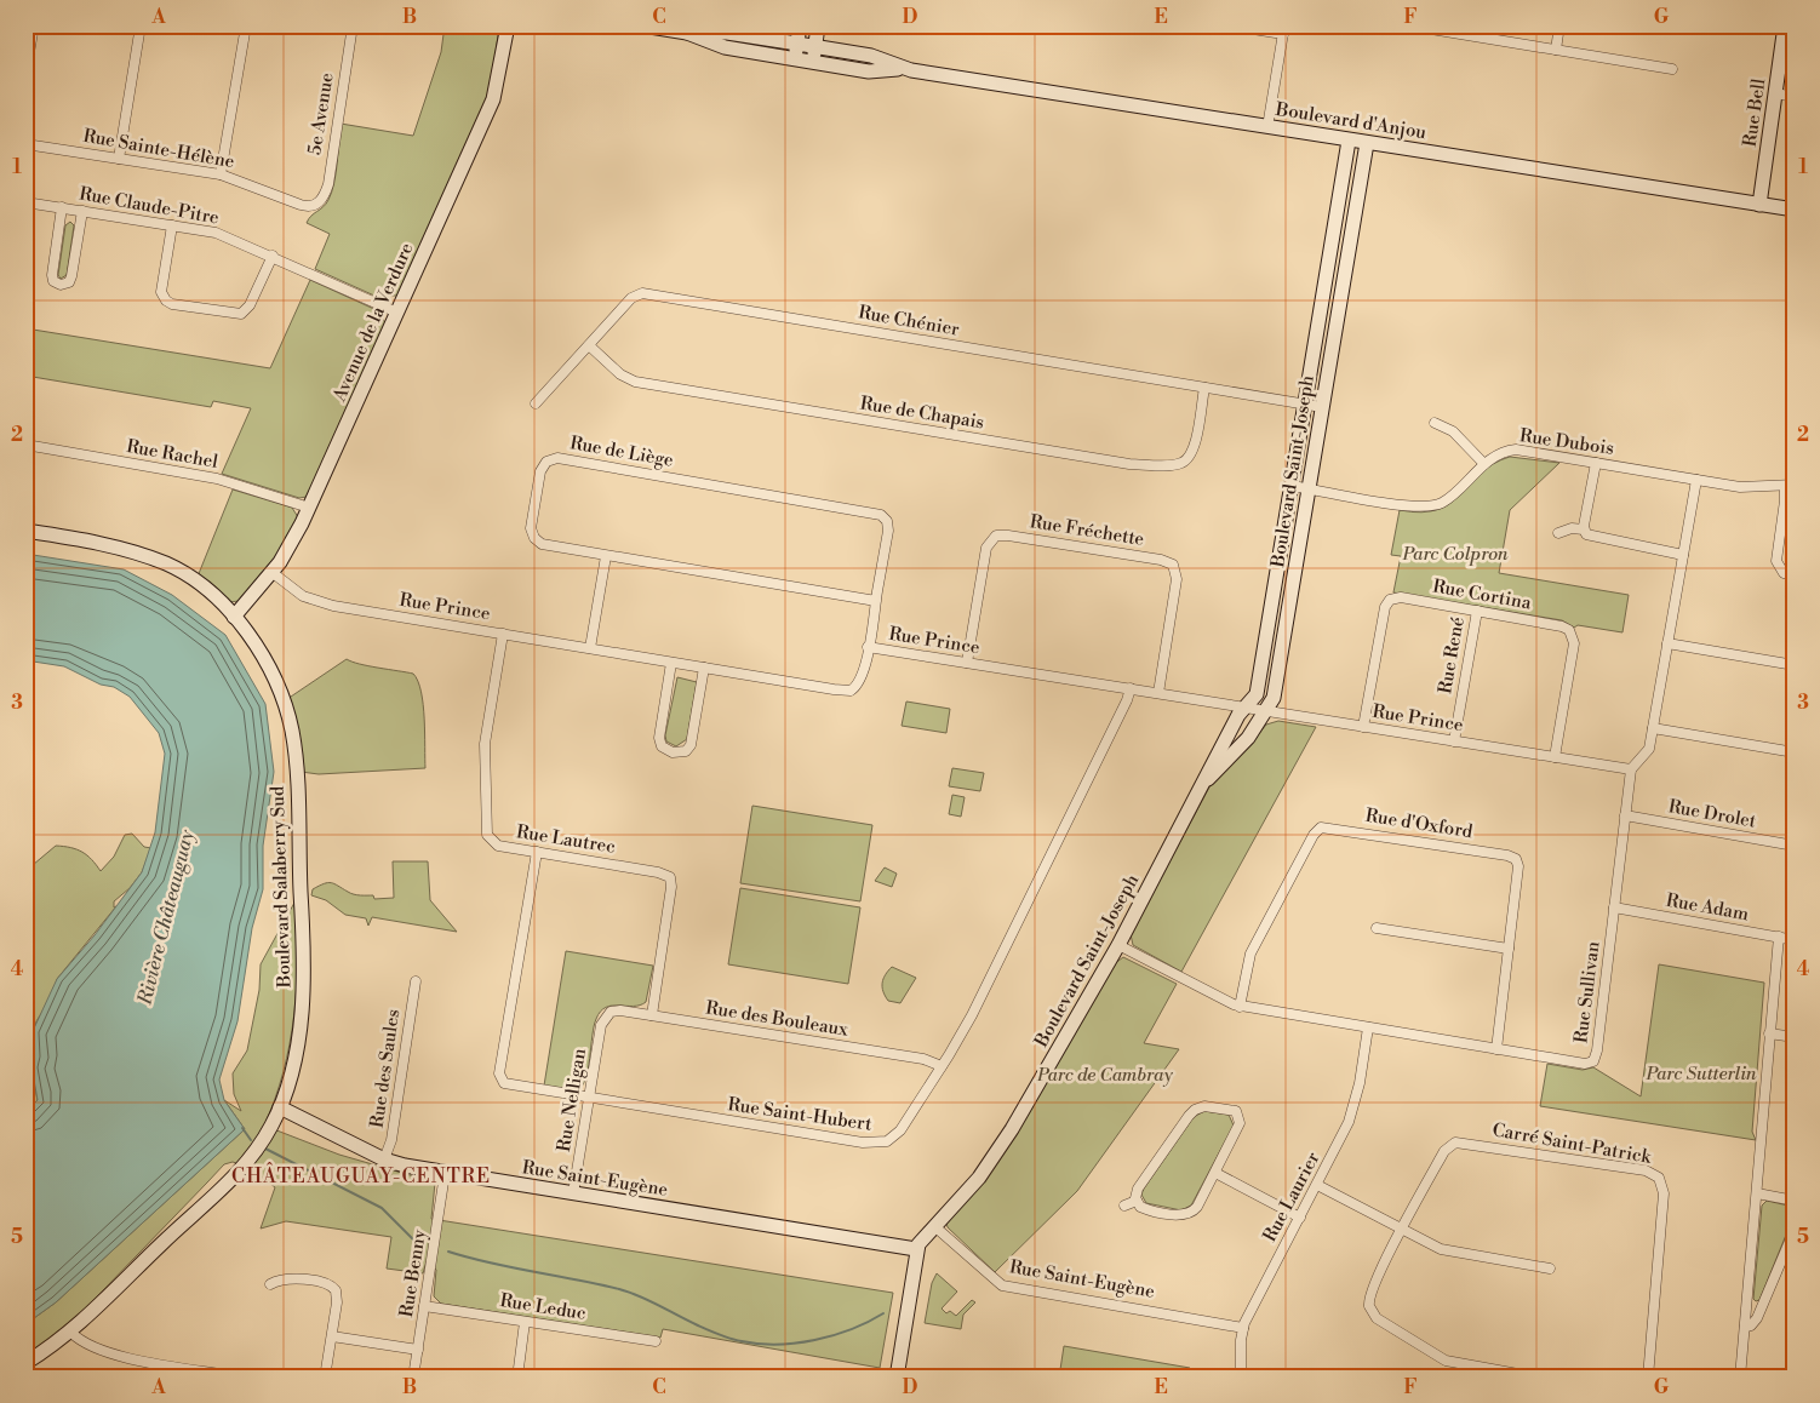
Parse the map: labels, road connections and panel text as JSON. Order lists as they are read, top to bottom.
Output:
{
  "streets": {
    "street": [
      "Rue Bell",
      "5e Avenue",
      "Boulevard d'Anjou",
      "Rue Sainte-Hélène",
      "Rue Claude-Pitre",
      "Rue Chénier",
      "Avenue de la Verdure",
      "Rue de Chapais",
      "Rue Dubois",
      "Rue de Liège",
      "Rue Rachel",
      "Boulevard Saint-Joseph",
      "Rue Fréchette",
      "Rue Cortina",
      "Rue Prince",
      "Rue René",
      "Rue Drolet",
      "Rue d'Oxford",
      "Rue Lautrec",
      "Boulevard Salaberry Sud",
      "Rue Adam",
      "Rue Sullivan",
      "Rue des Bouleaux",
      "Rue des Saules",
      "Rue Nelligan",
      "Rue Saint-Hubert",
      "Carré Saint-Patrick",
      "Rue Saint-Eugène",
      "Rue Laurier",
      "Rue Benny",
      "Rue Leduc"
    ]
  },
  "crossings": [
    ["Rue Bell", "Boulevard d'Anjou"],
    ["5e Avenue", "Rue Sainte-Hélène"],
    ["Boulevard d'Anjou", "Boulevard Saint-Joseph"],
    ["Rue Claude-Pitre", "Avenue de la Verdure"],
    ["Rue Chénier", "Rue de Chapais"],
    ["Rue Chénier", "Boulevard Saint-Joseph"],
    ["Avenue de la Verdure", "Rue Rachel"],
    ["Avenue de la Verdure", "Rue Prince"],
    ["Avenue de la Verdure", "Boulevard Salaberry Sud"],
    ["Rue Dubois", "Boulevard Saint-Joseph"],
    ["Rue de Liège", "Rue Prince"],
    ["Boulevard Saint-Joseph", "Rue Prince"],
    ["Boulevard Saint-Joseph", "Rue Sullivan"],
    ["Boulevard Saint-Joseph", "Rue Saint-Eugène"],
    ["Rue Fréchette", "Rue Prince"],
    ["Rue Cortina", "Rue Prince"],
    ["Rue Cortina", "Rue René"],
    ["Rue Prince", "Rue René"],
    ["Rue Prince", "Rue Lautrec"],
    ["Rue Prince", "Rue Sullivan"],
    ["Rue Prince", "Rue Saint-Hubert"],
    ["Rue Drolet", "Rue Sullivan"],
    ["Rue d'Oxford", "Rue Sullivan"],
    ["Rue Lautrec", "Rue des Bouleaux"],
    ["Rue Lautrec", "Rue Saint-Hubert"],
    ["Boulevard Salaberry Sud", "Rue Saint-Eugène"],
    ["Rue Adam", "Rue Sullivan"],
    ["Rue Sullivan", "Rue Laurier"],
    ["Rue des Bouleaux", "Rue Nelligan"],
    ["Rue des Bouleaux", "Rue Saint-Hubert"],
    ["Rue des Saules", "Rue Saint-Eugène"],
    ["Rue Nelligan", "Rue Saint-Hubert"],
    ["Rue Nelligan", "Rue Saint-Eugène"],
    ["Rue Saint-Eugène", "Rue Laurier"],
    ["Rue Saint-Eugène", "Rue Benny"],
    ["Rue Benny", "Rue Leduc"]
  ],
  "districts": ["CHÂTEAUGUAY-CENTRE"],
  "water": ["Rivière Châteauguay"],
  "parks": ["Parc Colpron", "Parc Sutterlin", "Parc de Cambray"],
  "grid": {
    "columns": [
      "A",
      "B",
      "C",
      "D",
      "E",
      "F",
      "G"
    ],
    "rows": [
      "1",
      "2",
      "3",
      "4",
      "5"
    ]
  }
}
